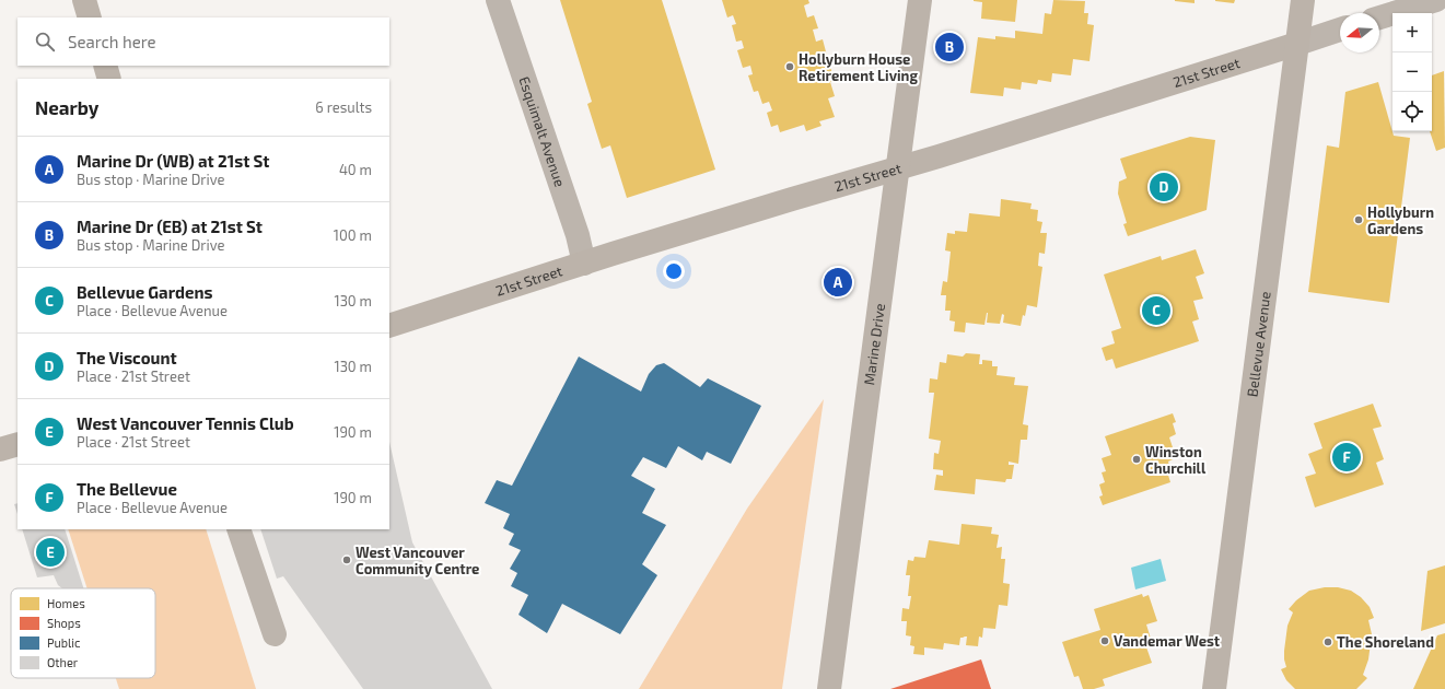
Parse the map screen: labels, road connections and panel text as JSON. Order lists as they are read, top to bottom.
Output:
{
  "streets": {
    "main road": ["21st Street", "Marine Drive", "Bellevue Avenue"],
    "street": ["Esquimalt Avenue"]
  },
  "crossings": [
    ["21st Street", "Esquimalt Avenue"],
    ["21st Street", "Marine Drive"],
    ["21st Street", "Bellevue Avenue"]
  ],
  "places": [
    "Hollyburn House Retirement Living",
    "Hollyburn Gardens",
    "Winston Churchill",
    "West Vancouver Community Centre",
    "Vandemar West",
    "The Shoreland"
  ],
  "legend": [
    "Homes",
    "Shops",
    "Public",
    "Other"
  ],
  "north": "left",
  "page": {
    "map_buttons": ["+", "−"],
    "search": "Search here",
    "pins": [
      "B",
      "D",
      "A",
      "C",
      "F",
      "E"
    ],
    "heading": ["Nearby", "6 results"],
    "list": [
      {
        "mark": "A",
        "name": "Marine Dr (WB) at 21st St",
        "note": "Bus stop · Marine Drive",
        "value": "40 m"
      },
      {
        "mark": "B",
        "name": "Marine Dr (EB) at 21st St",
        "note": "Bus stop · Marine Drive",
        "value": "100 m"
      },
      {
        "mark": "C",
        "name": "Bellevue Gardens",
        "note": "Place · Bellevue Avenue",
        "value": "130 m"
      },
      {
        "mark": "D",
        "name": "The Viscount",
        "note": "Place · 21st Street",
        "value": "130 m"
      },
      {
        "mark": "E",
        "name": "West Vancouver Tennis Club",
        "note": "Place · 21st Street",
        "value": "190 m"
      },
      {
        "mark": "F",
        "name": "The Bellevue",
        "note": "Place · Bellevue Avenue",
        "value": "190 m"
      }
    ]
  }
}
